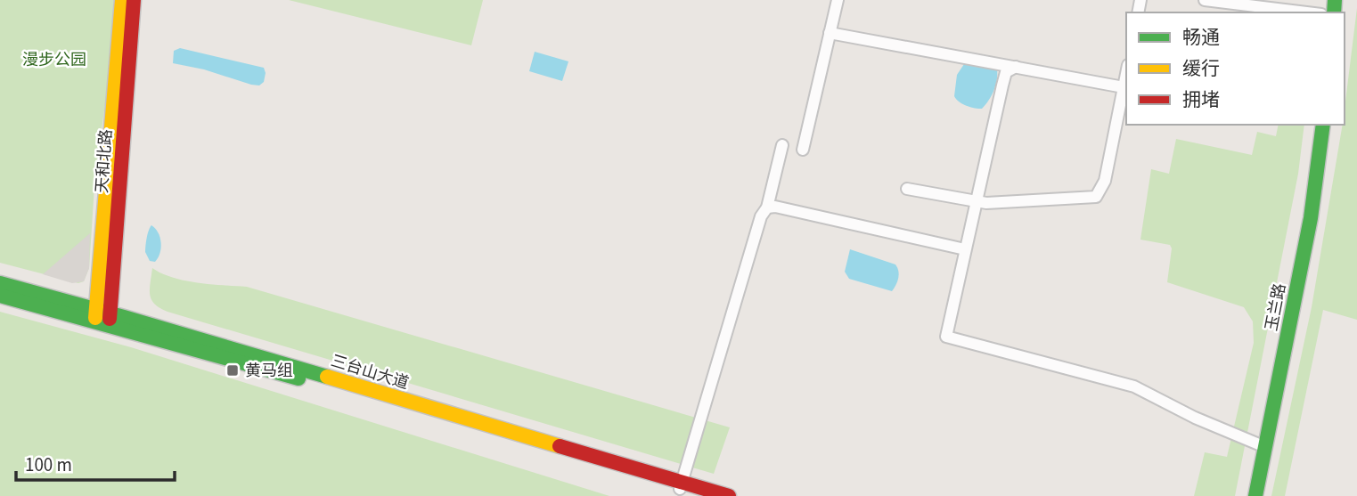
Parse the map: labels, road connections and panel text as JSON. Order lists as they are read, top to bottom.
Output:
{
  "streets": {
    "street": ["天和北路", "玉兰路", "三台山大道"]
  },
  "crossings": [
    ["天和北路", "三台山大道"]
  ],
  "parks": ["漫步公园"],
  "places": {
    "transit": ["黄马组"]
  },
  "legend": ["畅通", "缓行", "拥堵"],
  "scale_bar": "100 m"
}
